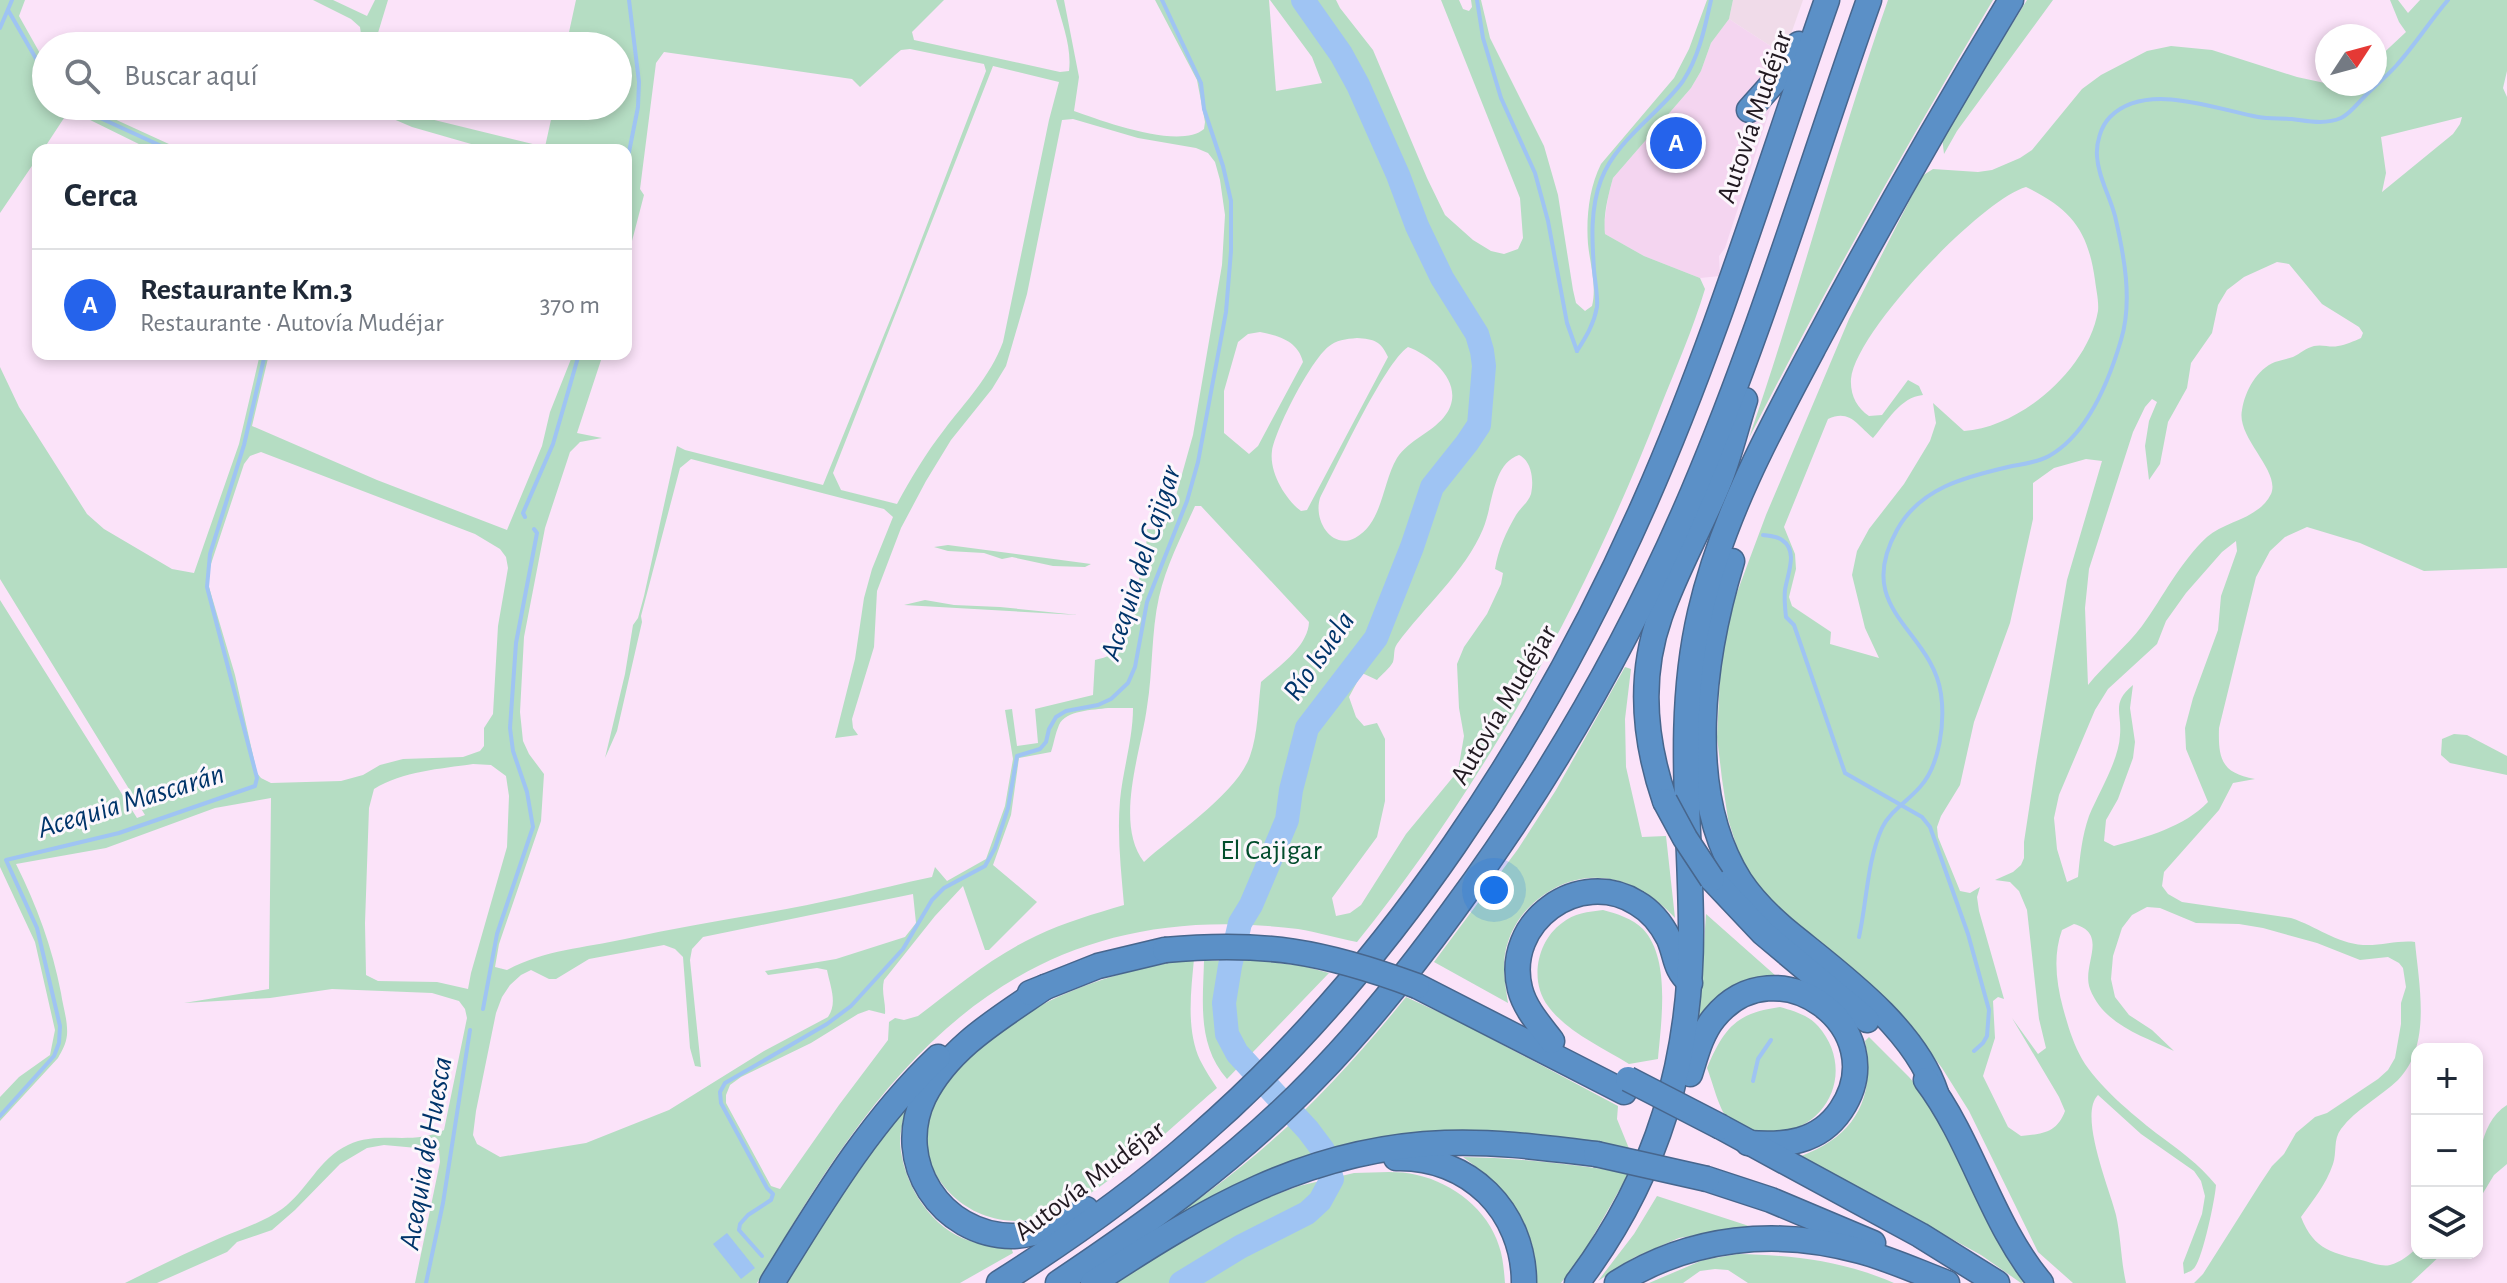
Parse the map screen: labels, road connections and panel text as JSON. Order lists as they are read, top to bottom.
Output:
{
  "streets": {
    "highway": ["Autovía Mudéjar"]
  },
  "water": [
    "Acequia del Cajigar",
    "Río Isuela",
    "Acequia Mascarán",
    "Acequia de Huesca"
  ],
  "parks": ["El Cajigar"],
  "north": "top right",
  "page": {
    "search": "Buscar aquí",
    "pins": "A",
    "heading": "Cerca",
    "list": [
      {
        "mark": "A",
        "name": "Restaurante Km.3",
        "note": "Restaurante · Autovía Mudéjar",
        "value": "370 m"
      }
    ],
    "map_buttons": ["+", "−"]
  }
}
